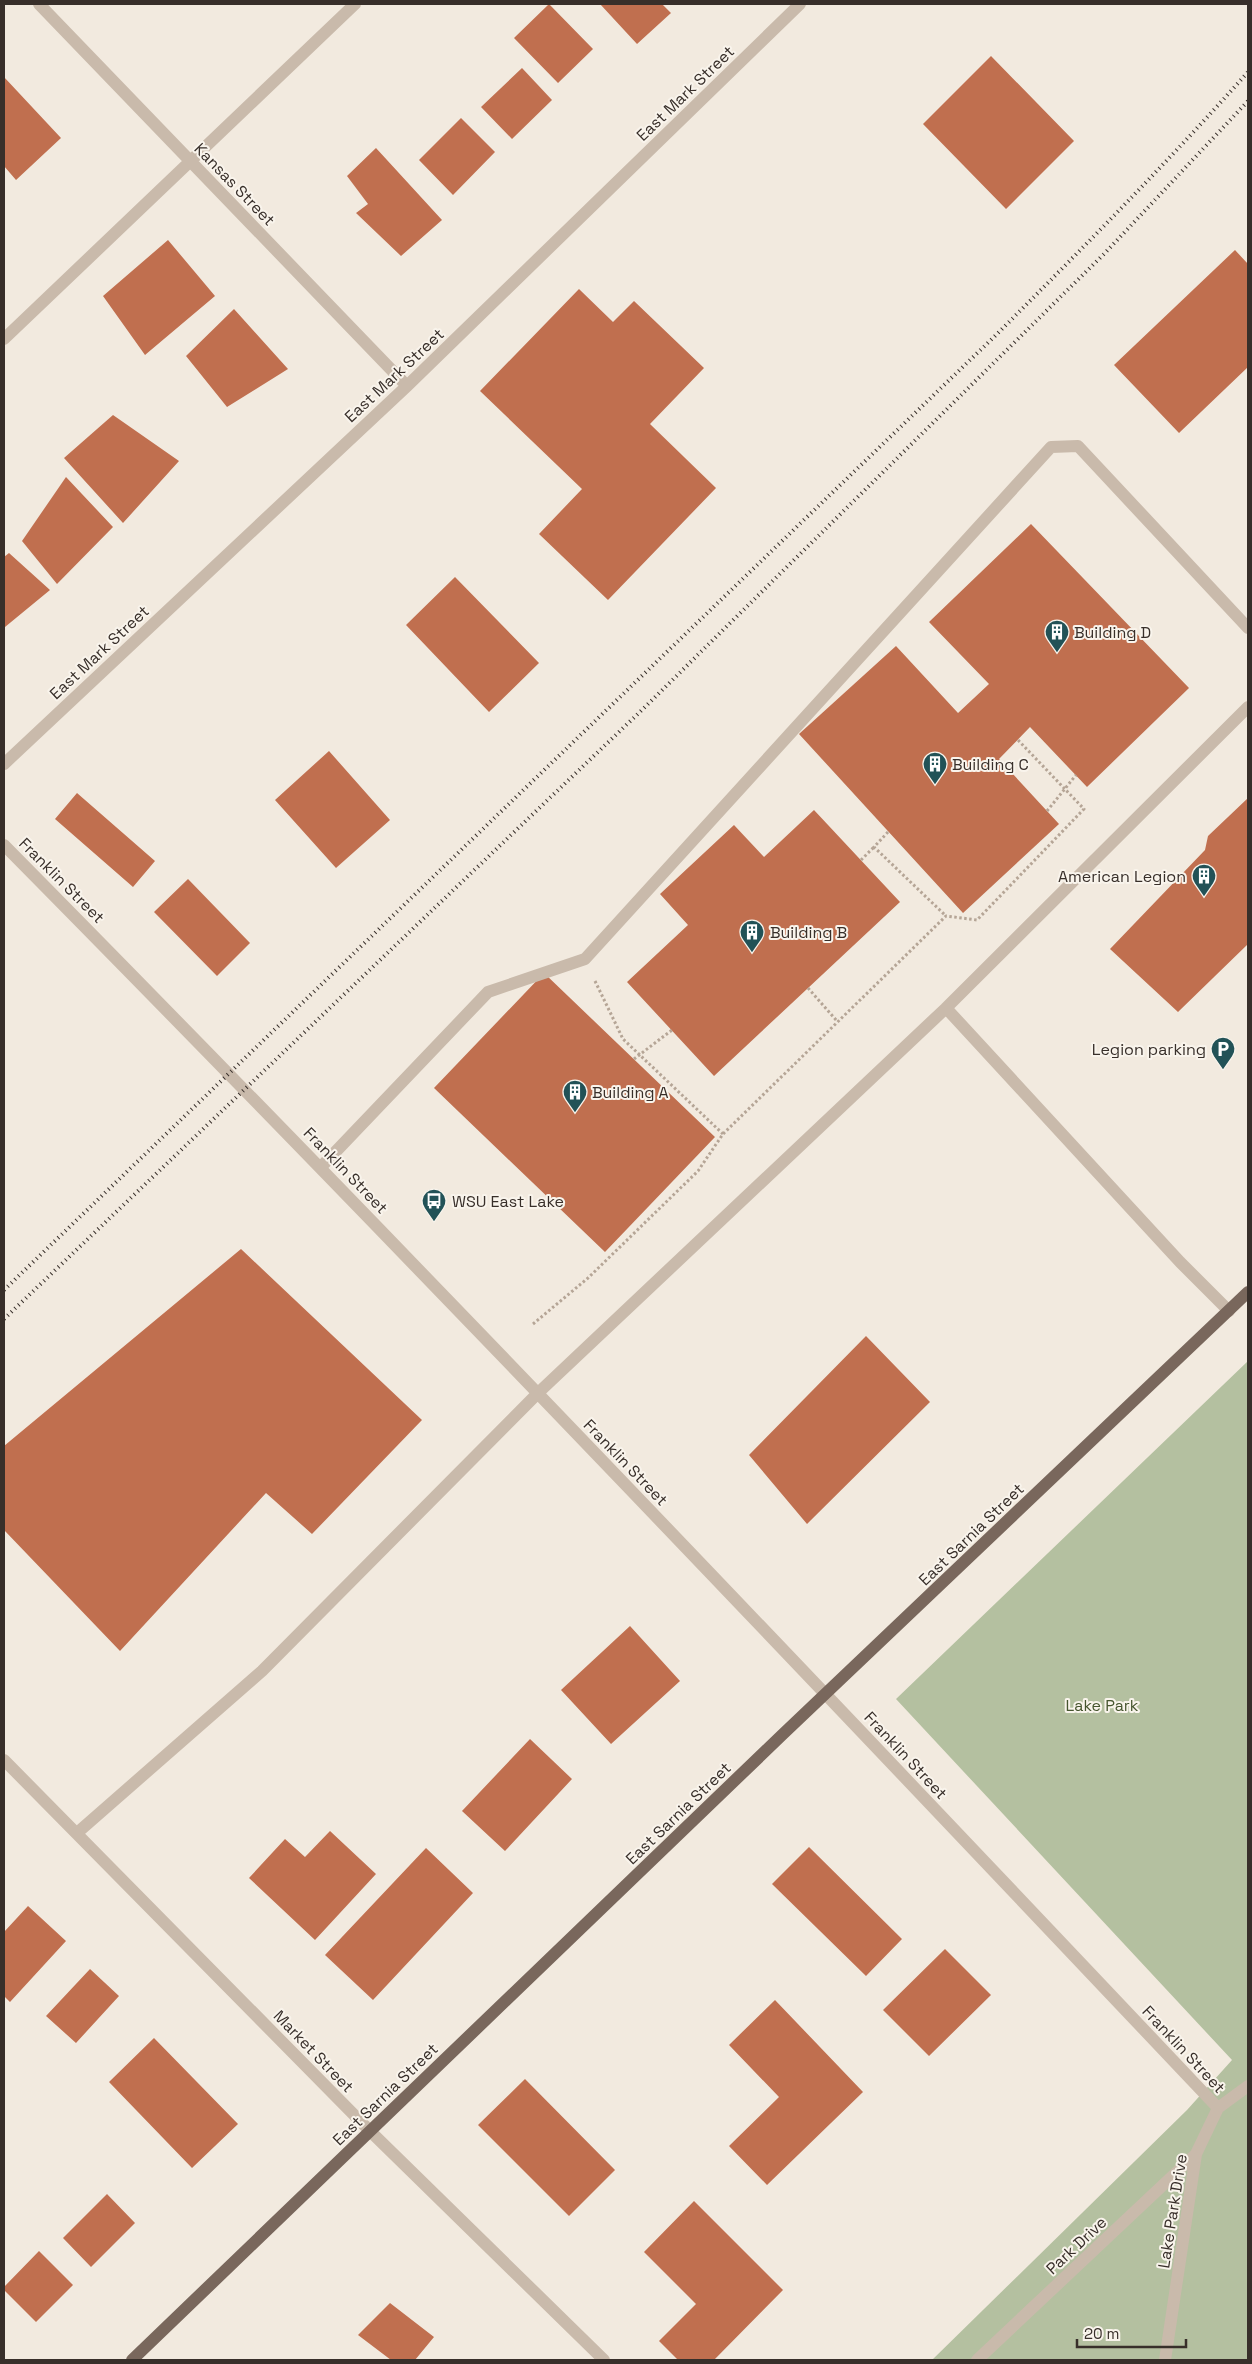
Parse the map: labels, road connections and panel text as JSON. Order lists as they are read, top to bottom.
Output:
{
  "streets": {
    "main road": ["East Sarnia Street"],
    "street": [
      "East Mark Street",
      "Kansas Street",
      "Franklin Street",
      "Market Street",
      "Lake Park Drive",
      "Park Drive"
    ]
  },
  "crossings": [
    ["East Mark Street", "Kansas Street"],
    ["Franklin Street", "East Sarnia Street"],
    ["Franklin Street", "Lake Park Drive"],
    ["East Sarnia Street", "Market Street"],
    ["Lake Park Drive", "Park Drive"]
  ],
  "parks": ["Lake Park"],
  "places": {
    "building": [
      "Building D",
      "Building C",
      "American Legion",
      "Building B",
      "Building A"
    ],
    "parking": ["Legion parking"],
    "bus stop": ["WSU East Lake"]
  },
  "scale_bar": "20 m"
}
